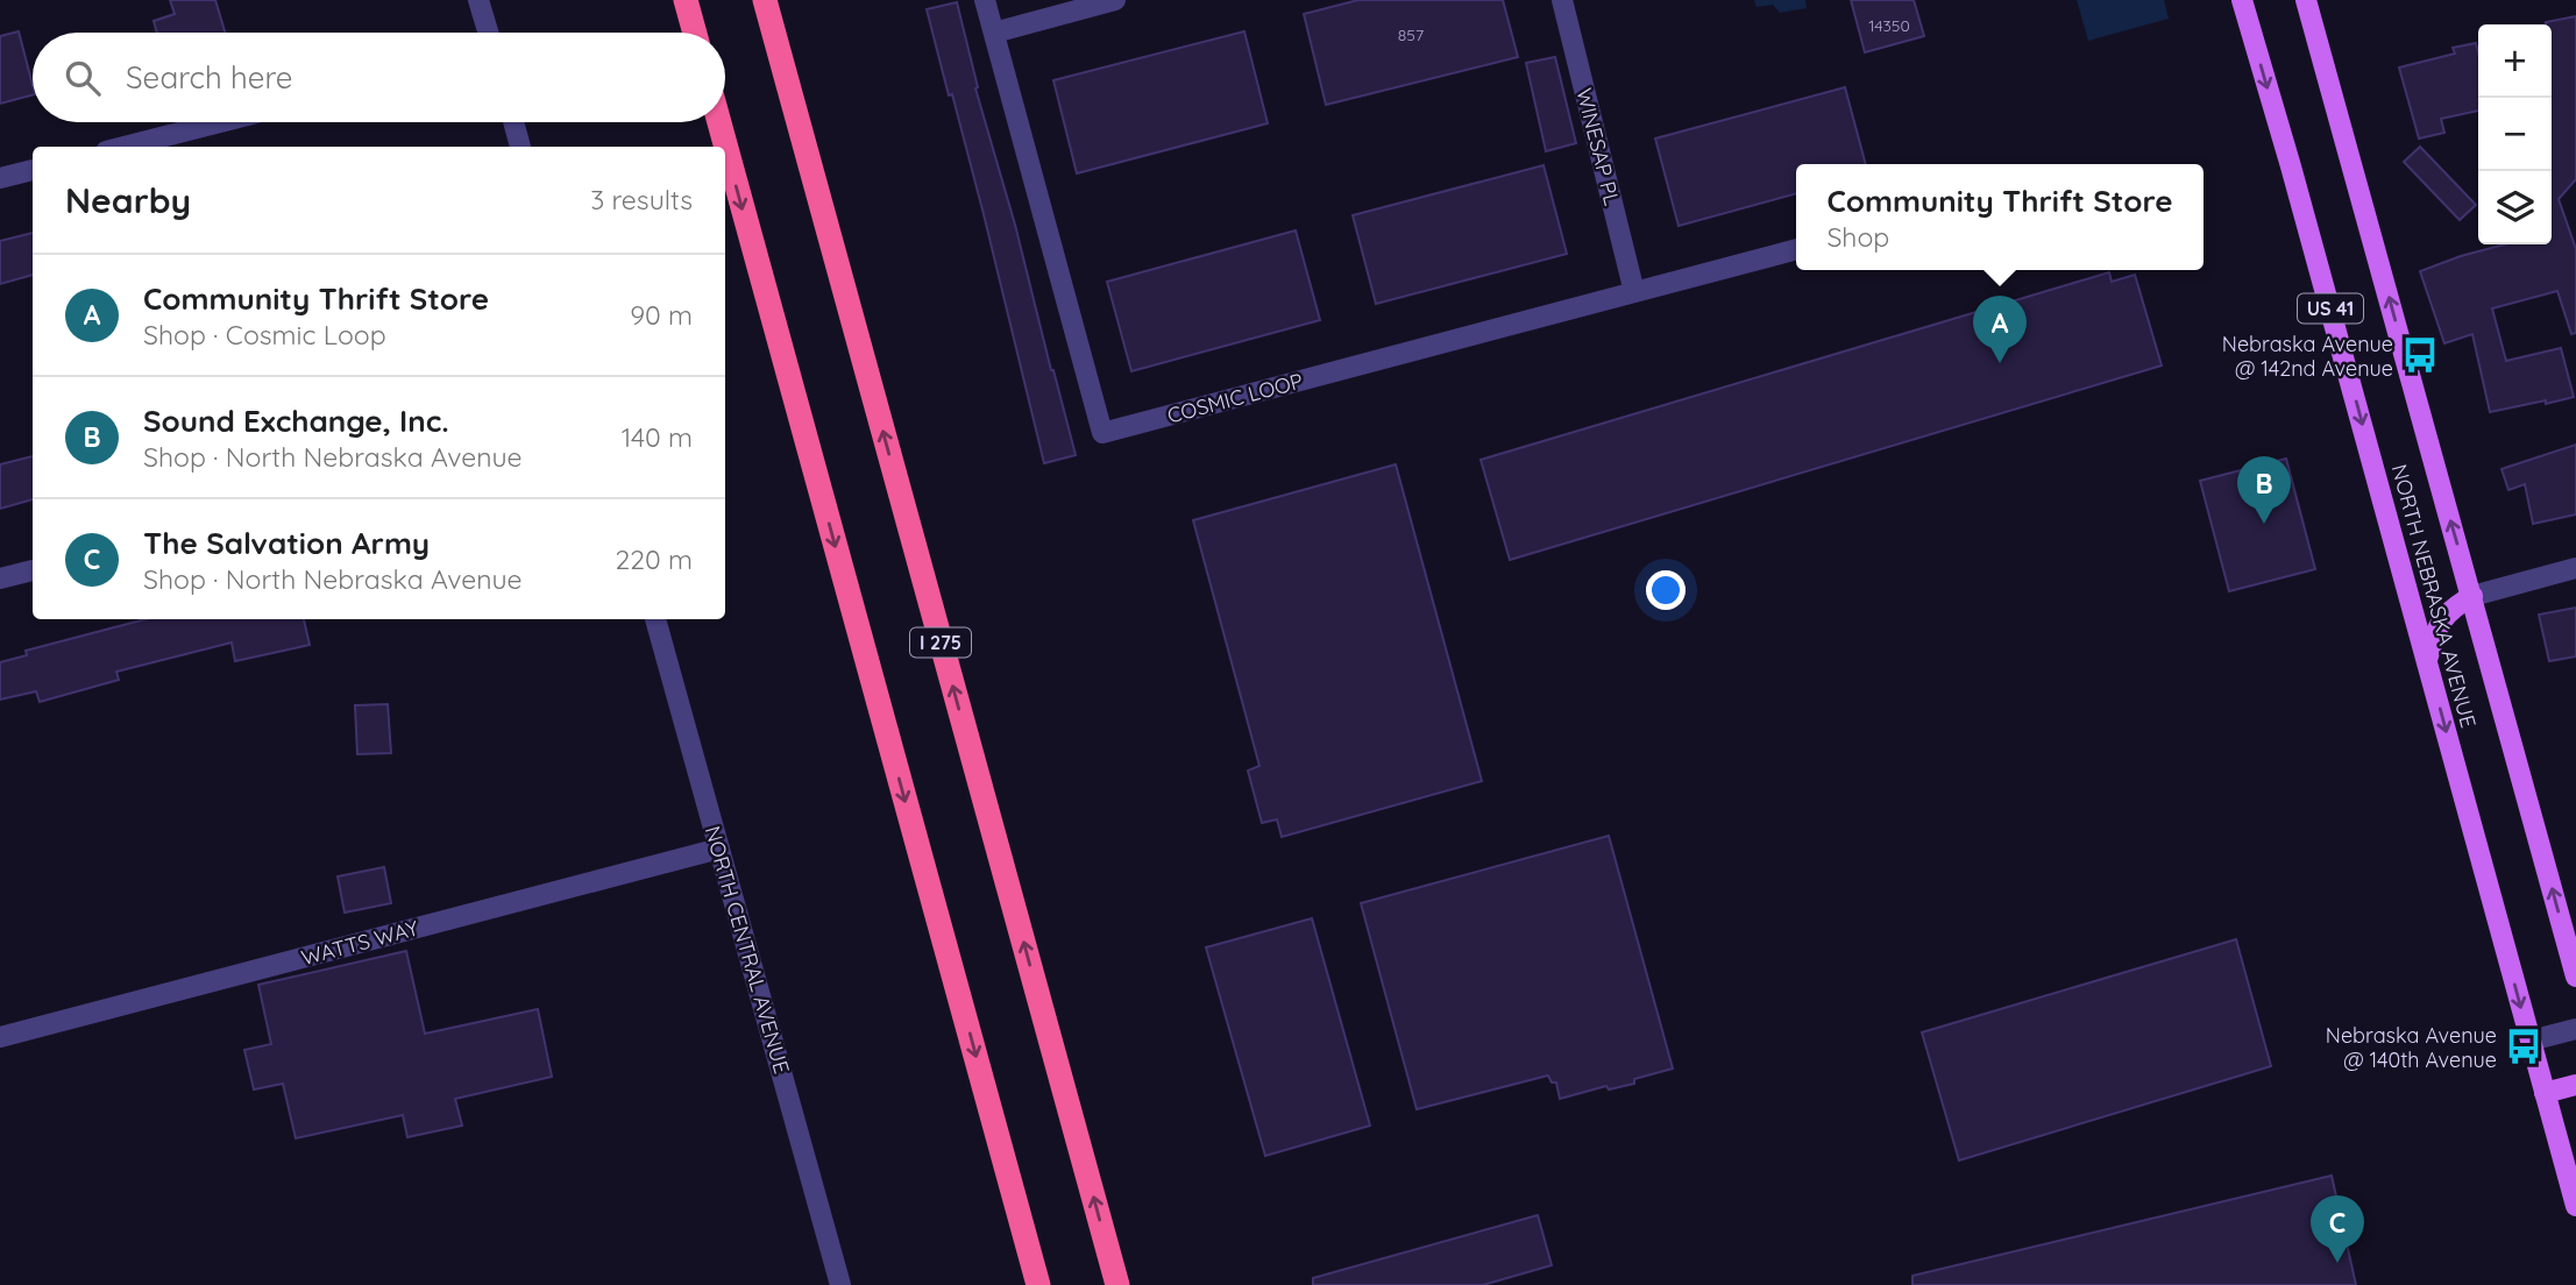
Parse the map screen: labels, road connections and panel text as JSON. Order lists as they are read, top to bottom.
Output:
{
  "streets": {
    "highway": ["I 275"],
    "main road": ["US 41", "NORTH NEBRASKA AVENUE"],
    "street": [
      "WINESAP PL",
      "COSMIC LOOP",
      "WATTS WAY",
      "NORTH CENTRAL AVENUE"
    ]
  },
  "crossings": [
    ["WINESAP PL", "COSMIC LOOP"],
    ["WATTS WAY", "NORTH CENTRAL AVENUE"]
  ],
  "places": {
    "bus stop": ["Nebraska Avenue @ 142nd Avenue", "Nebraska Avenue @ 140th Avenue"]
  },
  "house_numbers": ["14350", "857"],
  "page": {
    "map_buttons": ["+", "−"],
    "search": "Search here",
    "heading": ["Nearby", "3 results"],
    "popup": ["Community Thrift Store", "Shop"],
    "list": [
      {
        "mark": "A",
        "name": "Community Thrift Store",
        "note": "Shop · Cosmic Loop",
        "value": "90 m"
      },
      {
        "mark": "B",
        "name": "Sound Exchange, Inc.",
        "note": "Shop · North Nebraska Avenue",
        "value": "140 m"
      },
      {
        "mark": "C",
        "name": "The Salvation Army",
        "note": "Shop · North Nebraska Avenue",
        "value": "220 m"
      }
    ],
    "pins": ["A", "B", "C"]
  }
}
